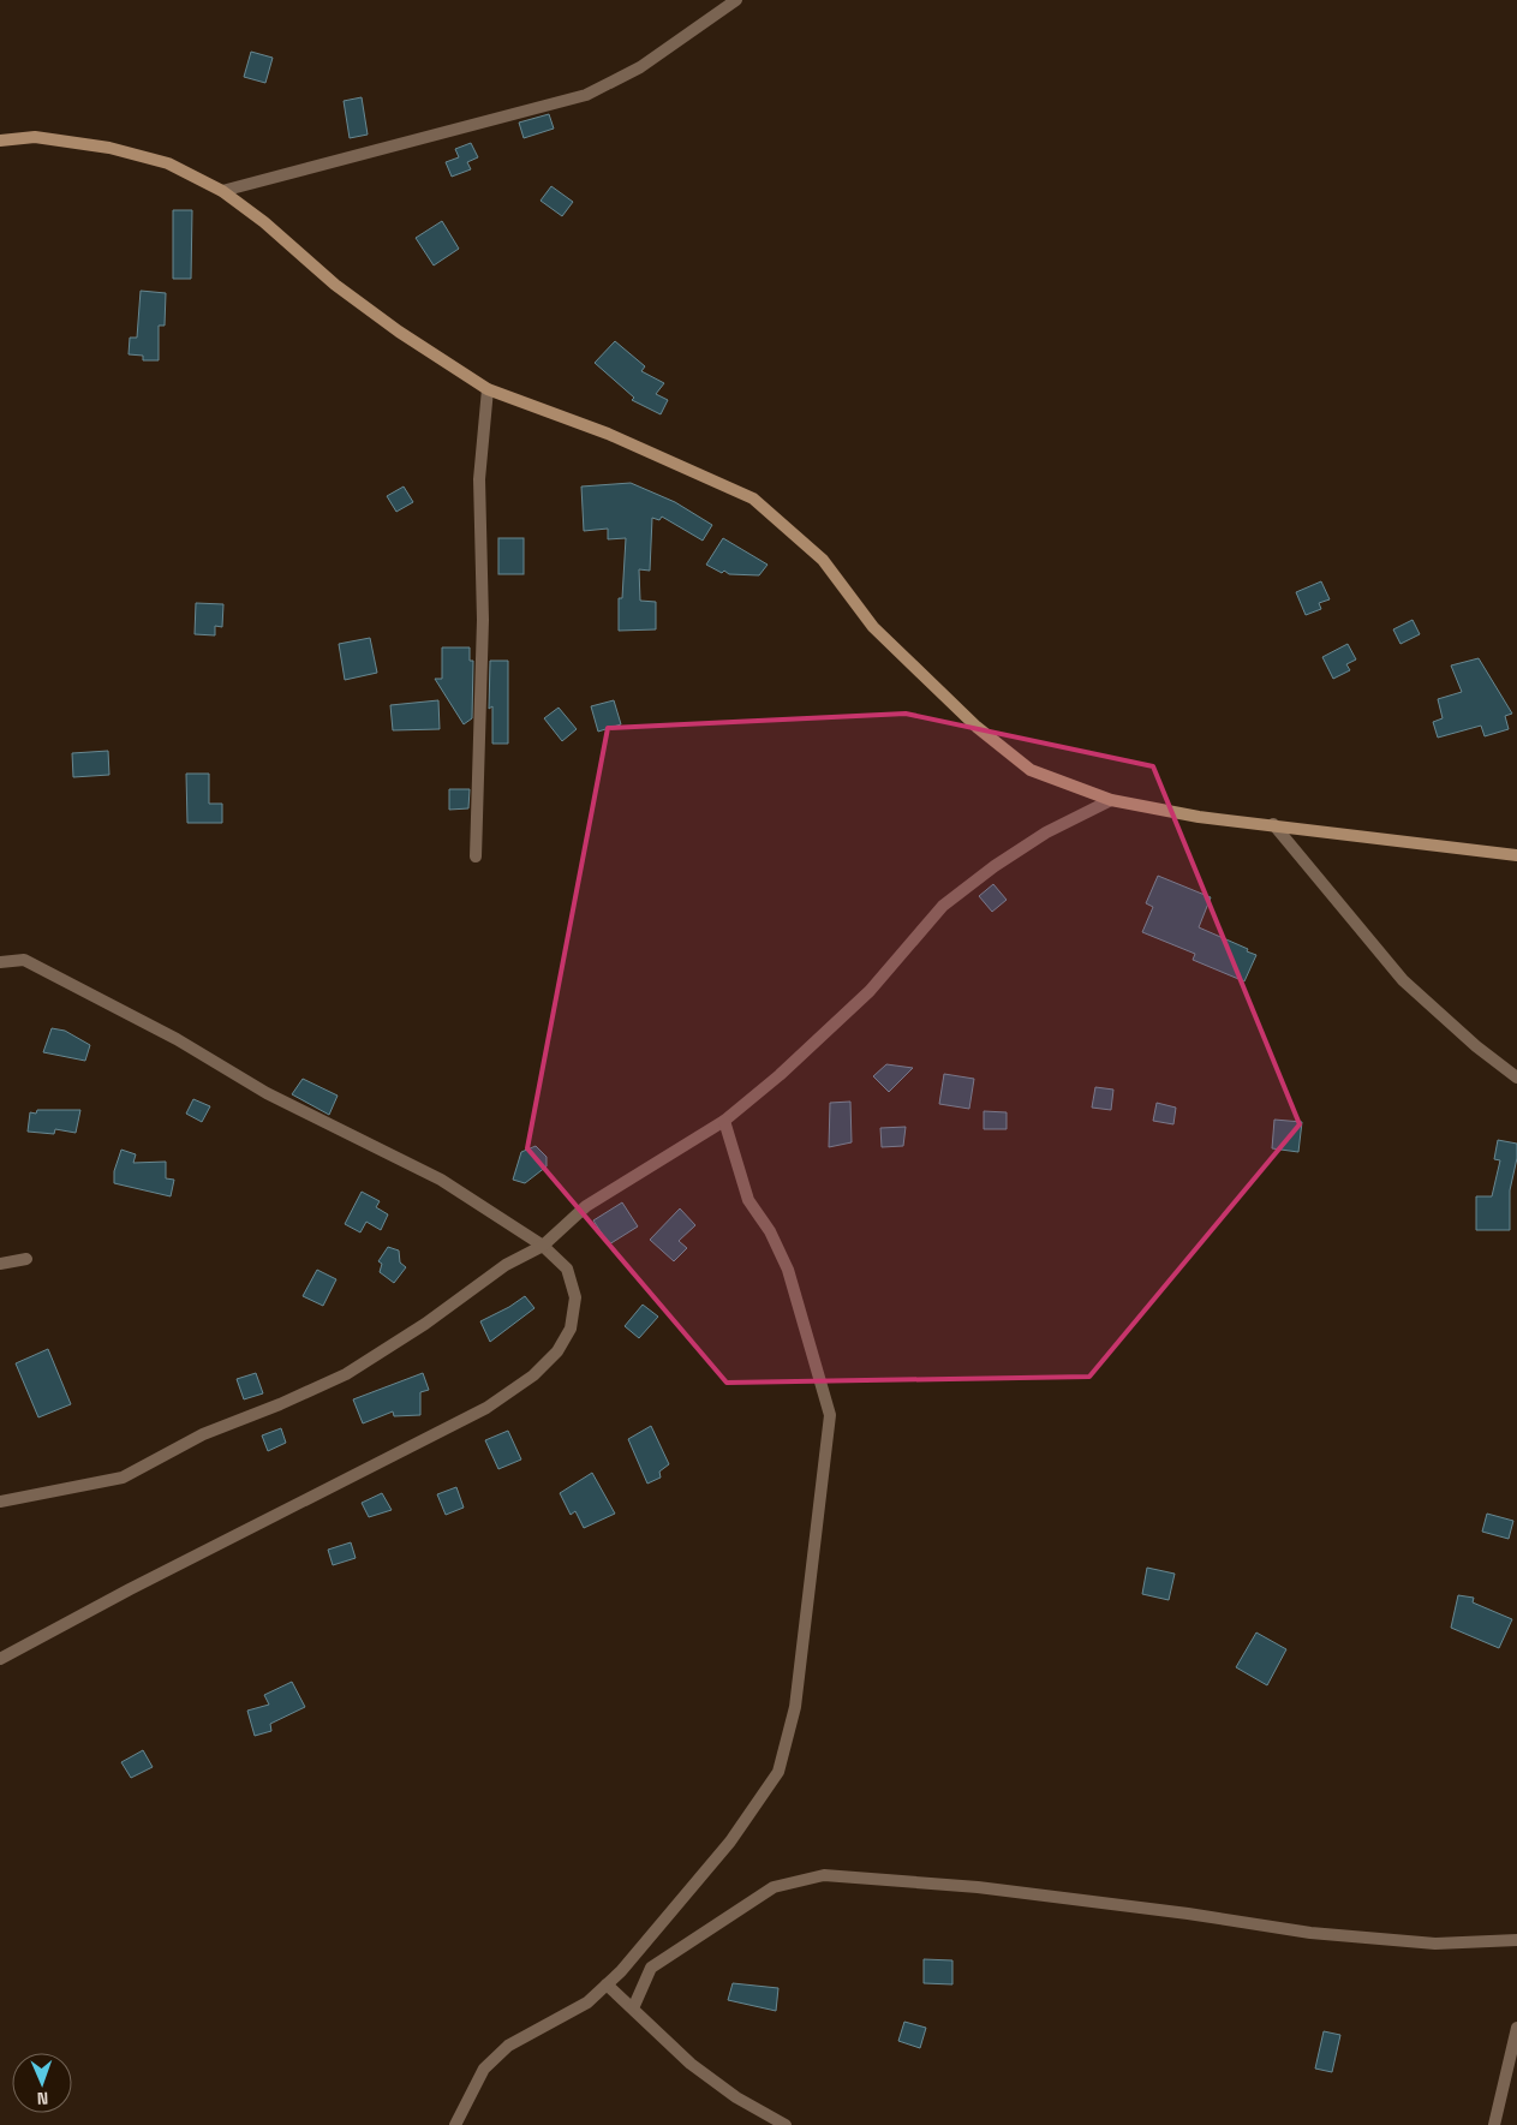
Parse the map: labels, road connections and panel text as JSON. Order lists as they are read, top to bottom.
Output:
{
  "north": "bottom"
}
